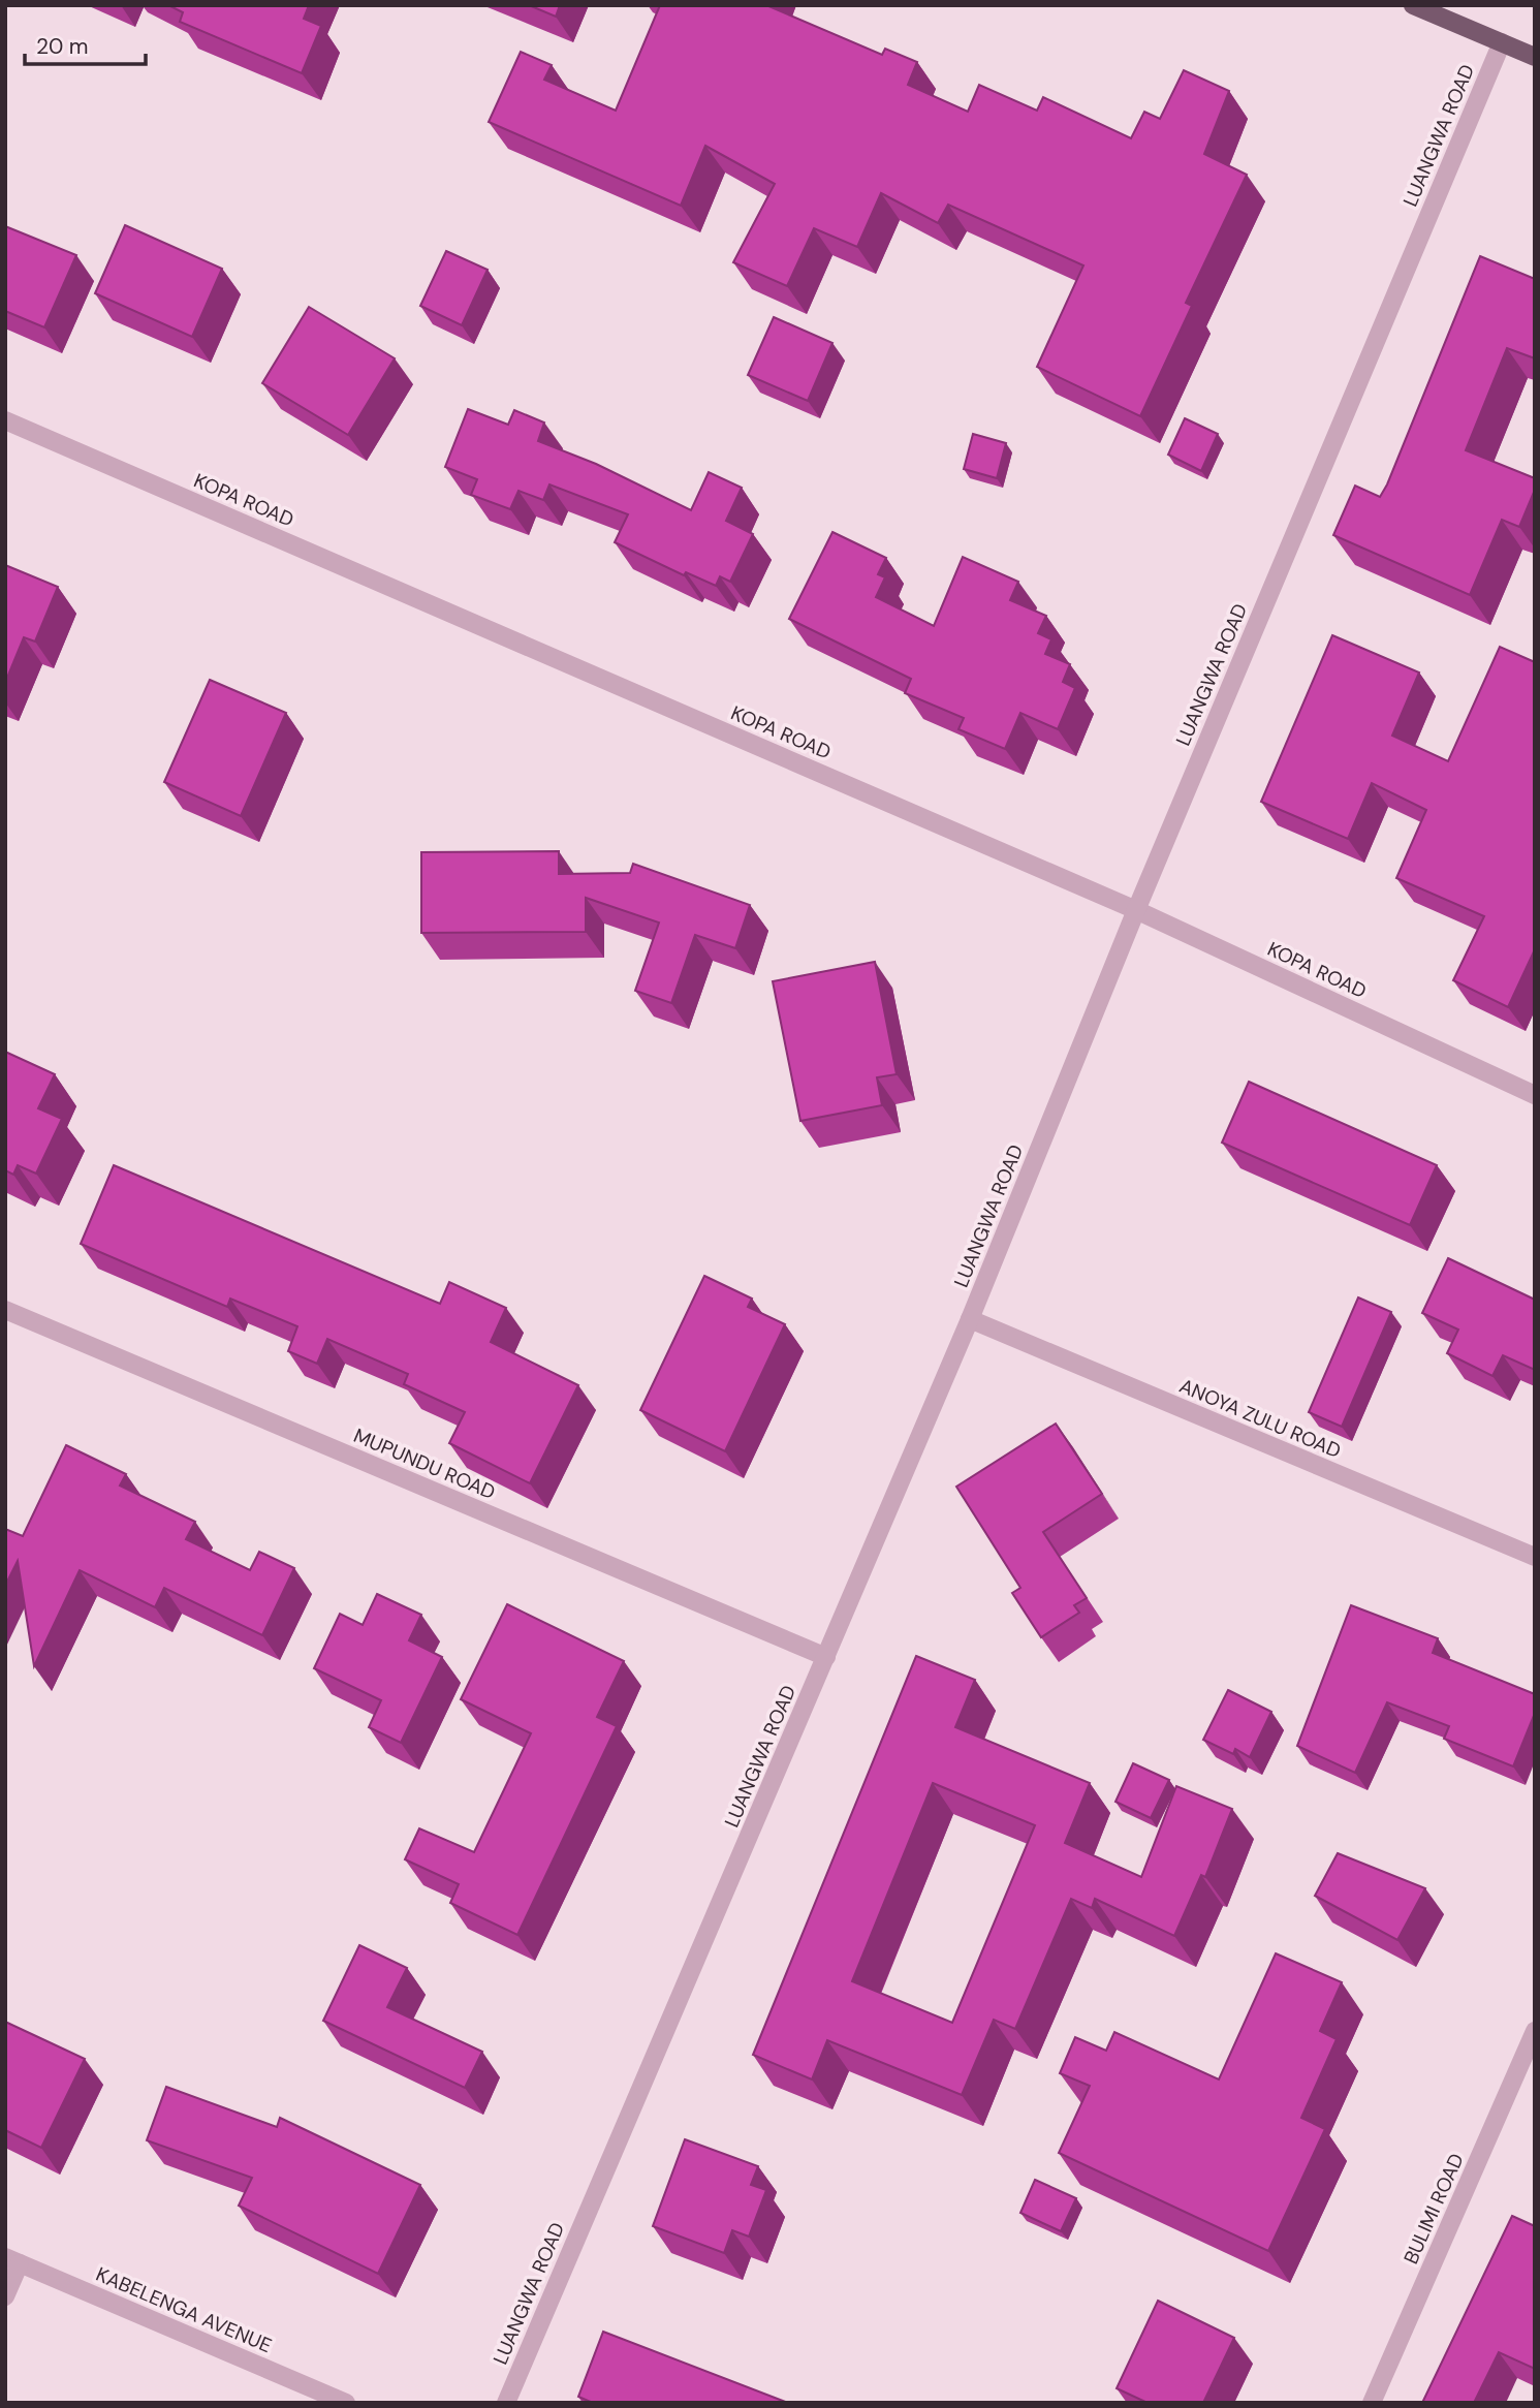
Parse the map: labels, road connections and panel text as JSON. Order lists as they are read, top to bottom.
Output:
{
  "streets": {
    "street": [
      "LUANGWA ROAD",
      "KOPA ROAD",
      "ANOYA ZULU ROAD",
      "MUPUNDU ROAD",
      "BULIMI ROAD",
      "KABELENGA AVENUE"
    ]
  },
  "crossings": [
    ["LUANGWA ROAD", "KOPA ROAD"],
    ["LUANGWA ROAD", "ANOYA ZULU ROAD"],
    ["LUANGWA ROAD", "MUPUNDU ROAD"]
  ],
  "scale_bar": "20 m"
}
